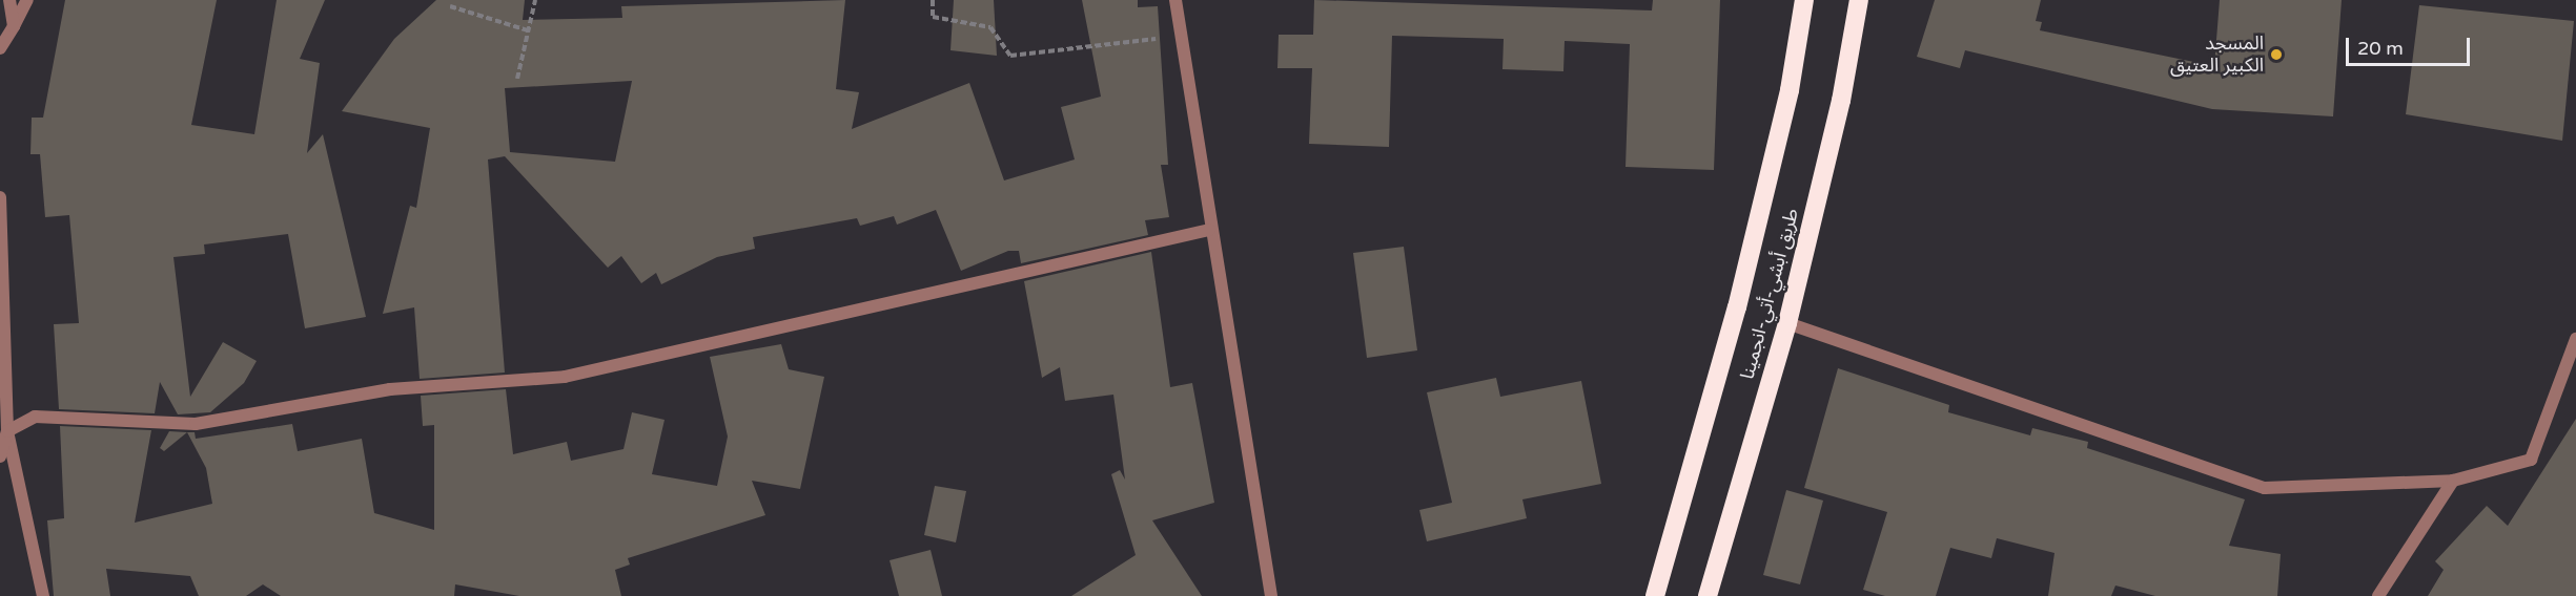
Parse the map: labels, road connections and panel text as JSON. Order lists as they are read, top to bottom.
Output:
{
  "streets": {
    "highway": ["طريق أبشي-أتي-انجمينا"]
  },
  "places": ["المسجد الكبير العتيق"],
  "scale_bar": "20 m"
}
